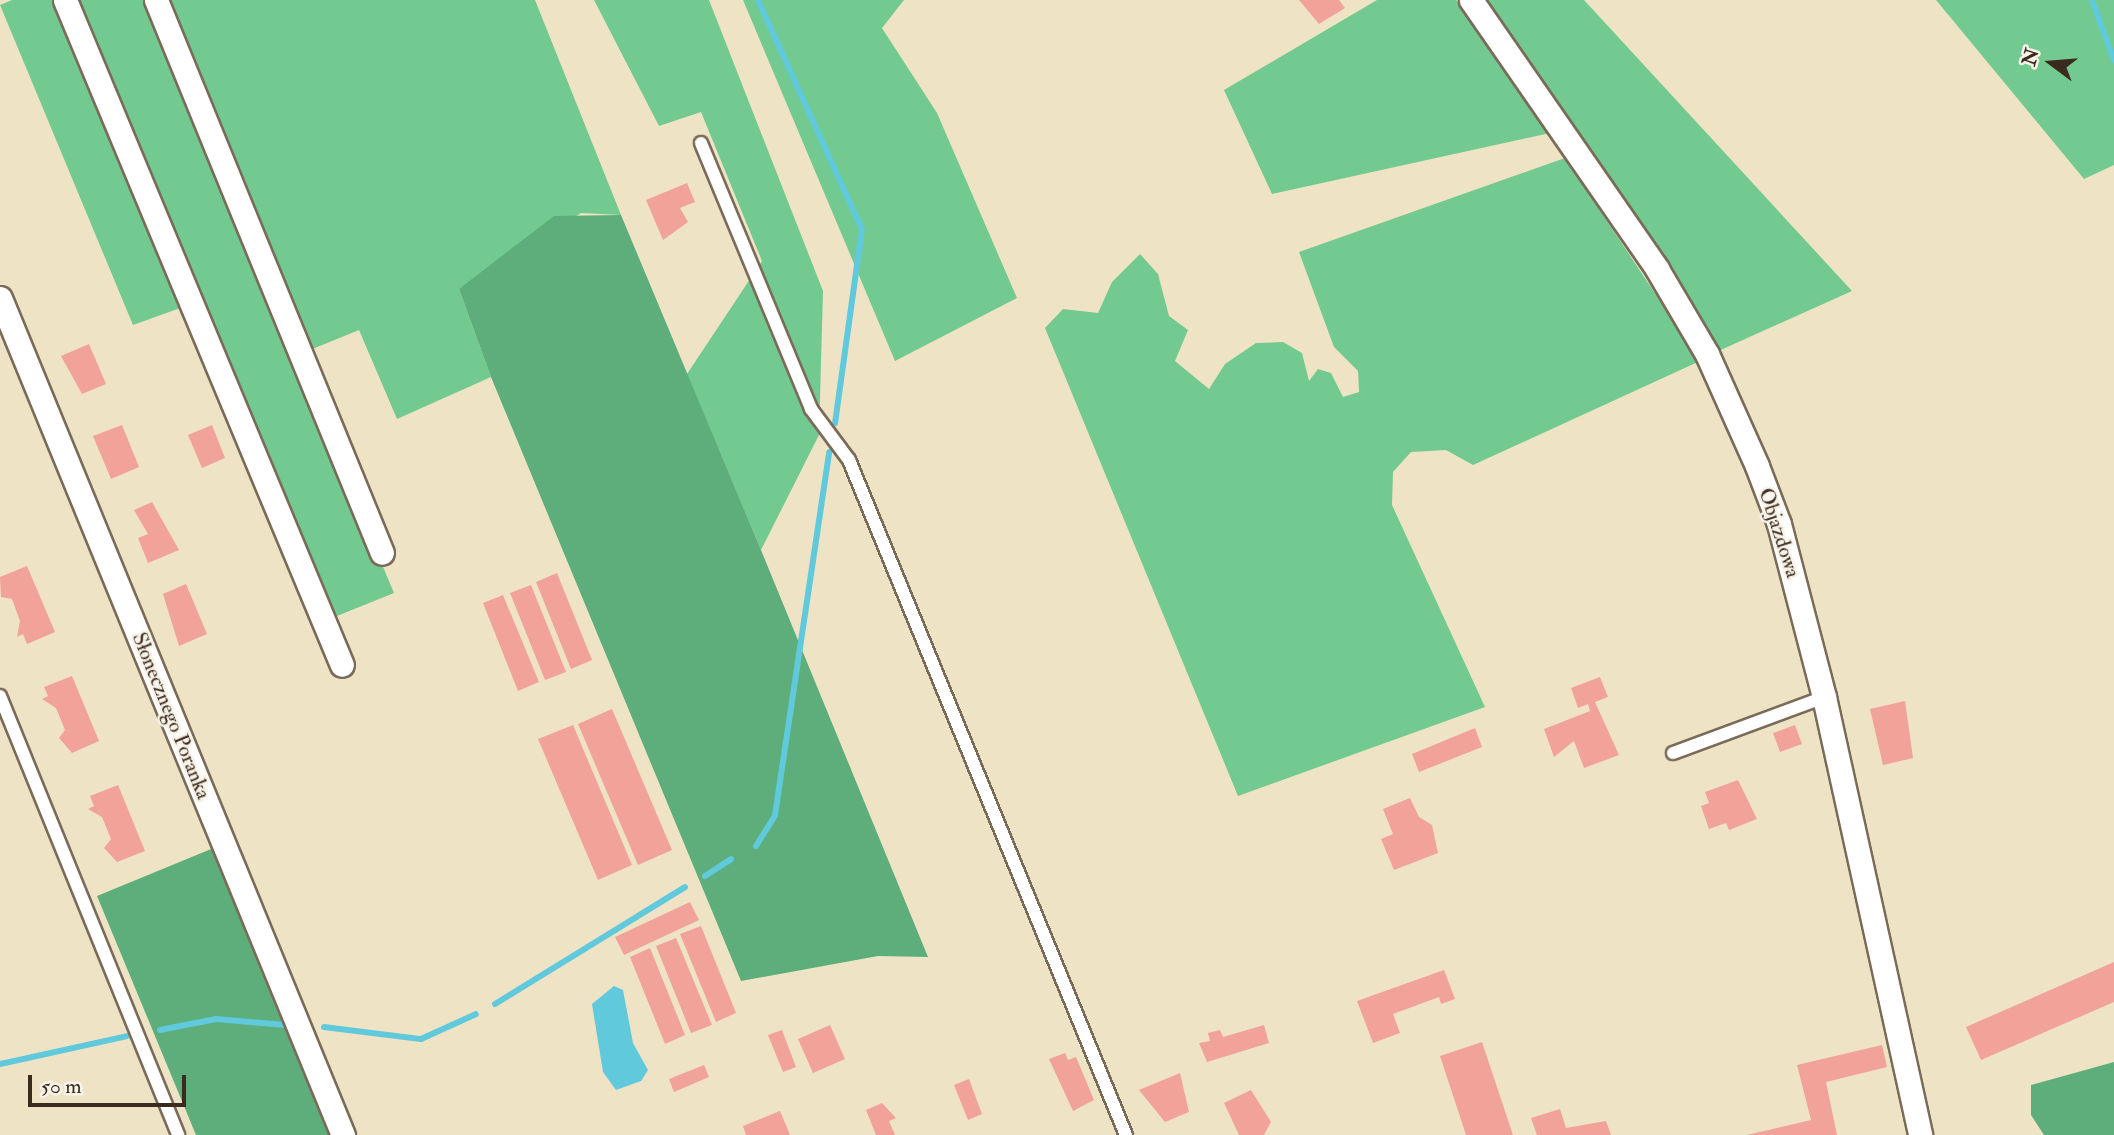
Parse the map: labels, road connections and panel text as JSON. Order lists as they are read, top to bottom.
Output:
{
  "streets": {
    "street": ["Objazdowa", "Słonecznego Poranka"]
  },
  "scale_bar": "50 m",
  "north": "left"
}
